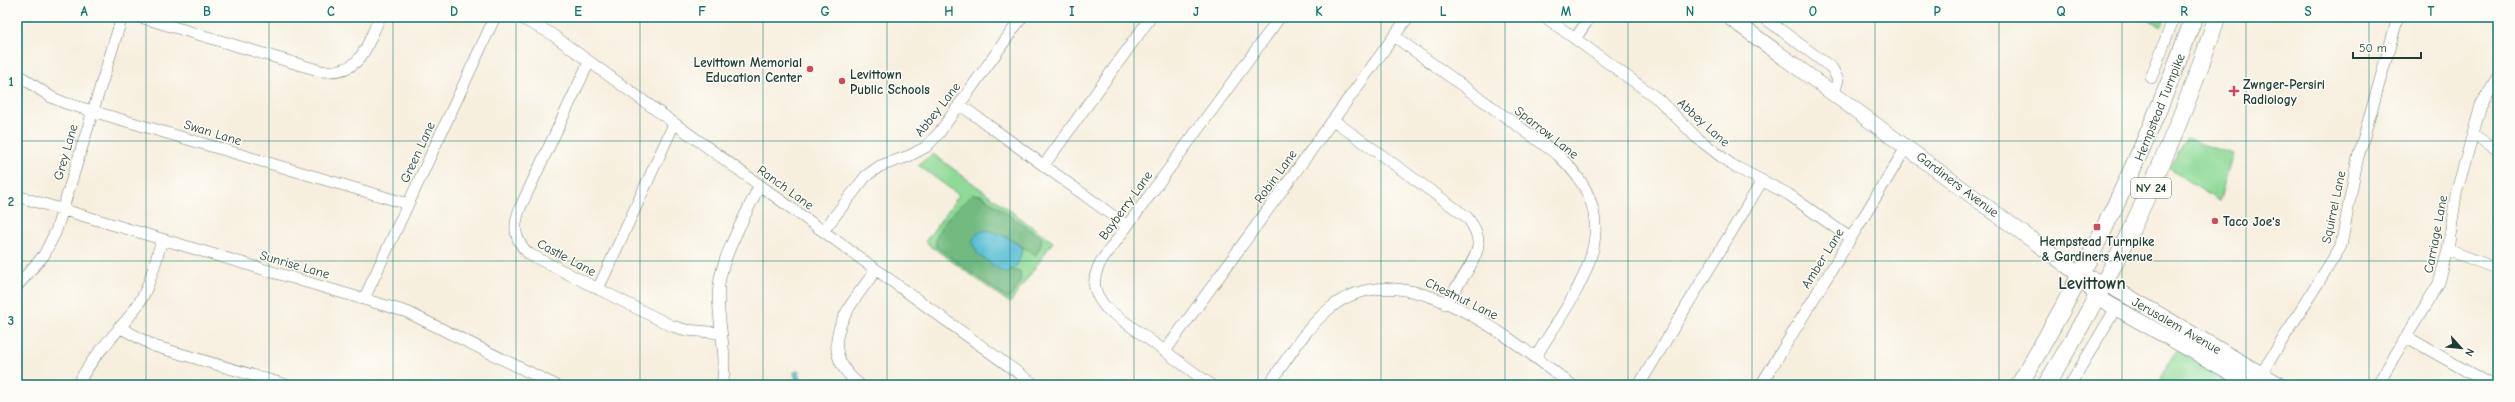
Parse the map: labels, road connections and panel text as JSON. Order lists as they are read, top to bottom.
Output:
{
  "streets": {
    "main road": [
      "Hempstead Turnpike",
      "Gardiners Avenue",
      "NY 24",
      "Jerusalem Avenue"
    ],
    "street": [
      "Abbey Lane",
      "Swan Lane",
      "Sparrow Lane",
      "Grey Lane",
      "Green Lane",
      "Robin Lane",
      "Ranch Lane",
      "Bayberry Lane",
      "Squirrel Lane",
      "Carriage Lane",
      "Castle Lane",
      "Amber Lane",
      "Sunrise Lane",
      "Chestnut Lane"
    ]
  },
  "crossings": [
    ["Hempstead Turnpike", "Gardiners Avenue"],
    ["Hempstead Turnpike", "Jerusalem Avenue"],
    ["Abbey Lane", "Ranch Lane"],
    ["Abbey Lane", "Amber Lane"],
    ["Swan Lane", "Grey Lane"],
    ["Swan Lane", "Green Lane"],
    ["Sparrow Lane", "Robin Lane"],
    ["Sparrow Lane", "Chestnut Lane"],
    ["Grey Lane", "Sunrise Lane"],
    ["Green Lane", "Sunrise Lane"],
    ["Robin Lane", "Bayberry Lane"],
    ["Gardiners Avenue", "Amber Lane"],
    ["Gardiners Avenue", "Jerusalem Avenue"],
    ["Ranch Lane", "Castle Lane"],
    ["Squirrel Lane", "Jerusalem Avenue"]
  ],
  "districts": ["Levittown"],
  "places": {
    "other": ["Levittown Memorial Education Center", "Levittown Public Schools", "Taco Joe's"],
    "health": ["Zwnger-Persiri Radiology"],
    "transit": ["Hempstead Turnpike & Gardiners Avenue"]
  },
  "scale_bar": "50 m",
  "north": "bottom right",
  "grid": {
    "columns": [
      "A",
      "B",
      "C",
      "D",
      "E",
      "F",
      "G",
      "H",
      "I",
      "J",
      "K",
      "L",
      "M",
      "N",
      "O",
      "P",
      "Q",
      "R",
      "S",
      "T"
    ],
    "rows": ["1", "2", "3"]
  }
}
